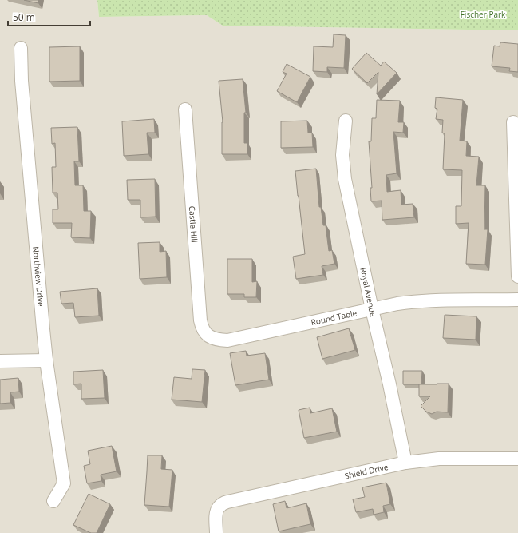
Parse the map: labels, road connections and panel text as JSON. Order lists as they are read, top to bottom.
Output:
{
  "streets": {
    "street": [
      "Castle Hill",
      "Northview Drive",
      "Royal Avenue",
      "Round Table",
      "Shield Drive"
    ]
  },
  "crossings": [
    ["Castle Hill", "Round Table"],
    ["Royal Avenue", "Round Table"],
    ["Royal Avenue", "Shield Drive"]
  ],
  "parks": ["Fischer Park"],
  "scale_bar": "50 m"
}
